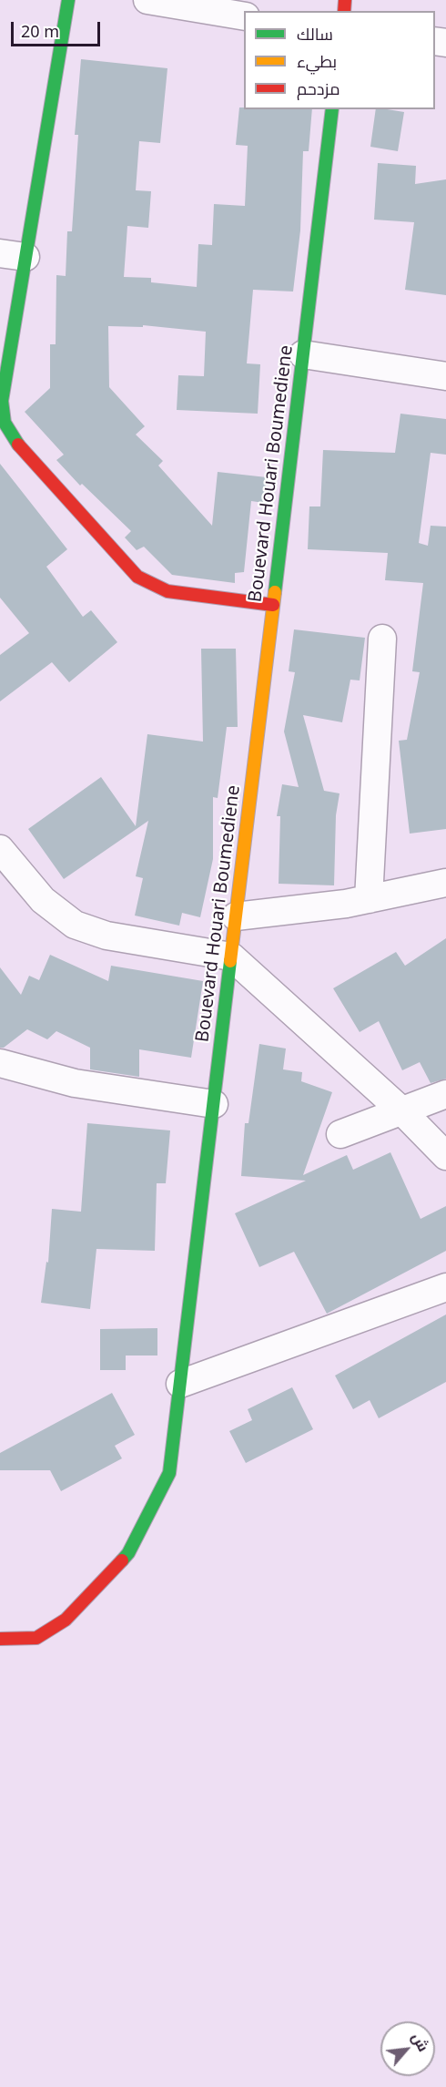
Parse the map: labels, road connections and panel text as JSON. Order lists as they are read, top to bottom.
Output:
{
  "streets": {
    "street": ["Bouevard Houari Boumediene"]
  },
  "legend": ["سالك", "بطيء", "مزدحم"],
  "scale_bar": "20 m",
  "north": "top right"
}
